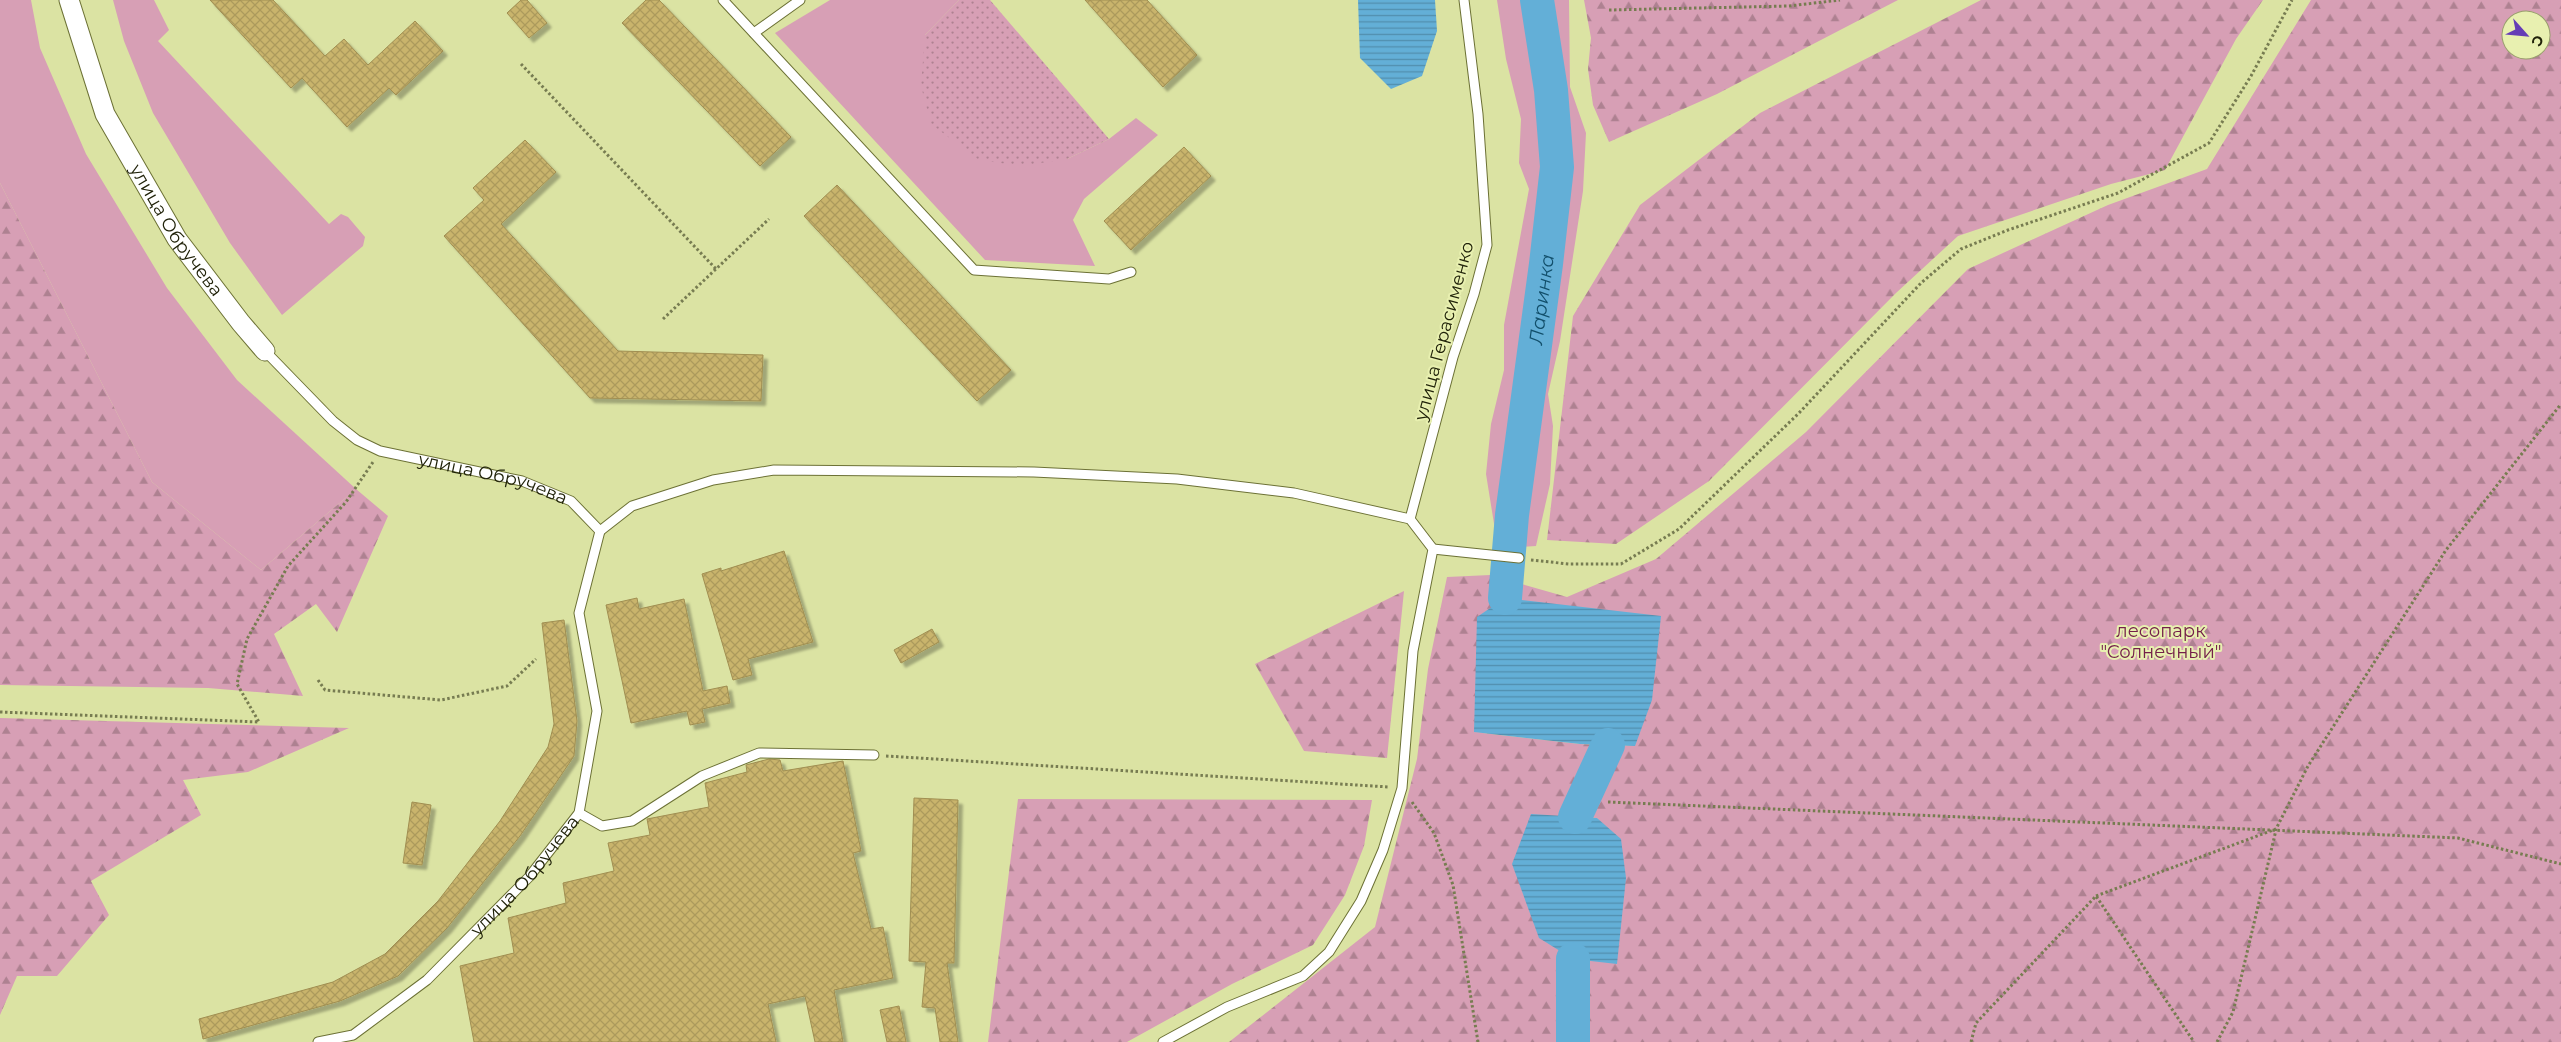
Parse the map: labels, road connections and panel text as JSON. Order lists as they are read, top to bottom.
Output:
{
  "streets": {
    "street": ["улица Обручева"],
    "lane": ["улица Герасименко"]
  },
  "water": ["Ларинка"],
  "parks": ["лесопарк \"Солнечный\""],
  "north": "bottom right"
}
